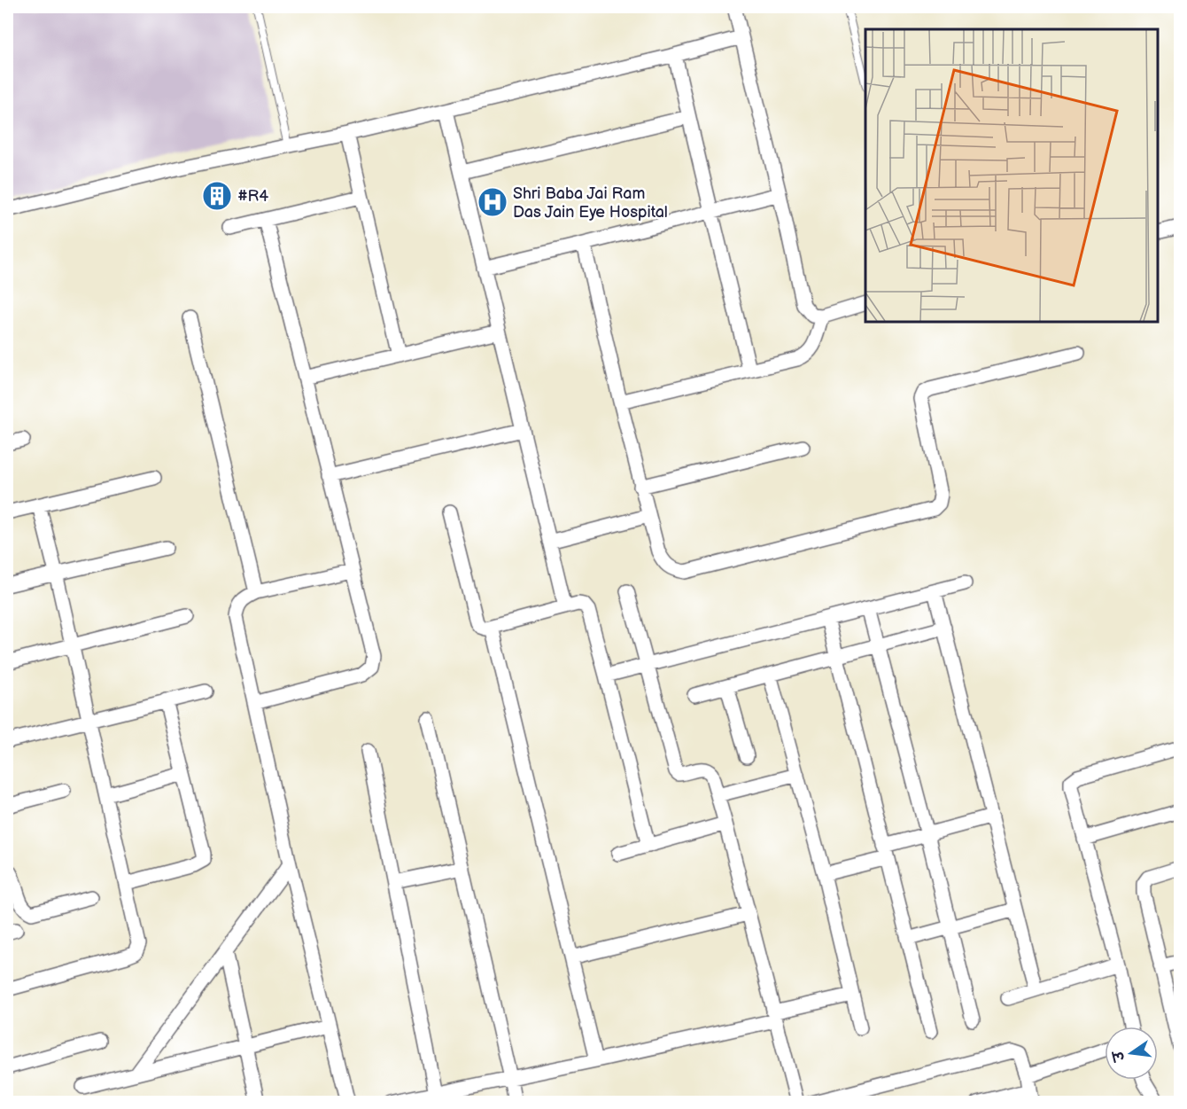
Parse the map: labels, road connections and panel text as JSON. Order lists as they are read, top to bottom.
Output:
{
  "places": {
    "building": ["#R4"],
    "hospital": ["Shri Baba Jai Ram Das Jain Eye Hospital"]
  },
  "north": "left"
}
